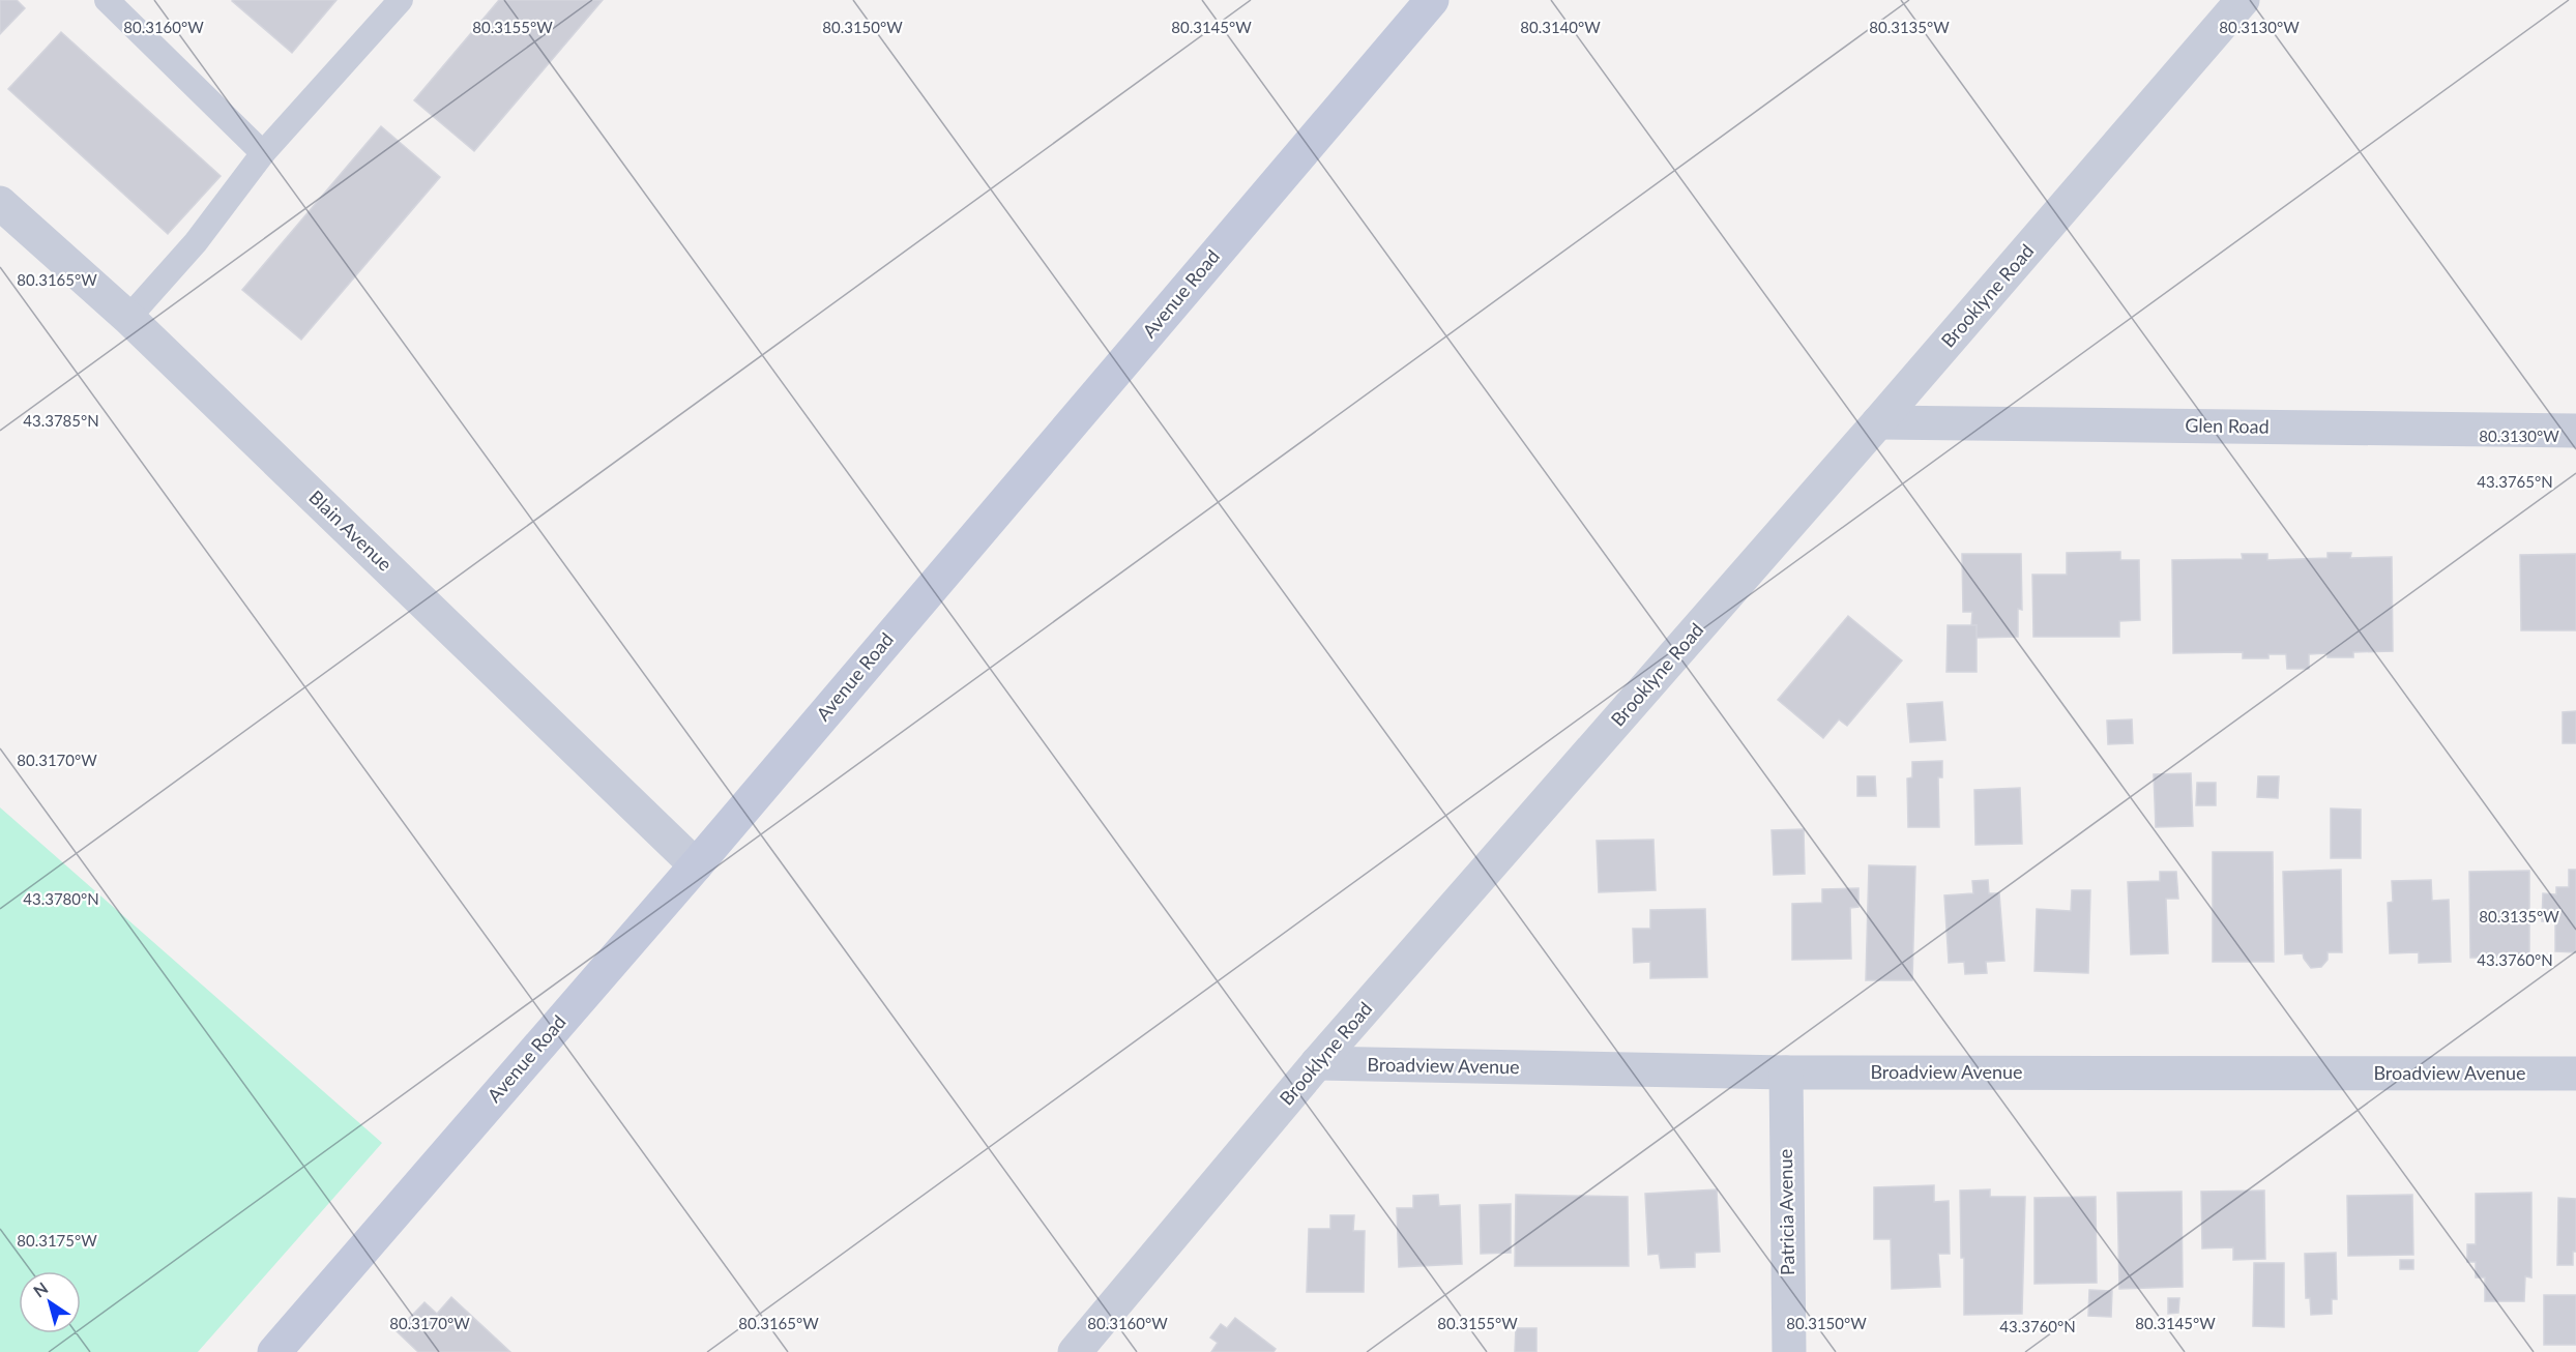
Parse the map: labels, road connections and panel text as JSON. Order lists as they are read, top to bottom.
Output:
{
  "streets": {
    "street": [
      "Avenue Road",
      "Brooklyne Road",
      "Glen Road",
      "Blain Avenue",
      "Broadview Avenue",
      "Patricia Avenue"
    ]
  },
  "crossings": [
    ["Avenue Road", "Blain Avenue"],
    ["Brooklyne Road", "Glen Road"],
    ["Brooklyne Road", "Broadview Avenue"],
    ["Broadview Avenue", "Patricia Avenue"]
  ],
  "north": "top left",
  "coordinates": [
    "80.3160°W",
    "80.3155°W",
    "80.3150°W",
    "80.3145°W",
    "80.3140°W",
    "80.3135°W",
    "80.3130°W",
    "80.3165°W",
    "43.3785°N",
    "43.3765°N",
    "80.3170°W",
    "43.3780°N",
    "43.3760°N",
    "80.3175°W"
  ]
}
